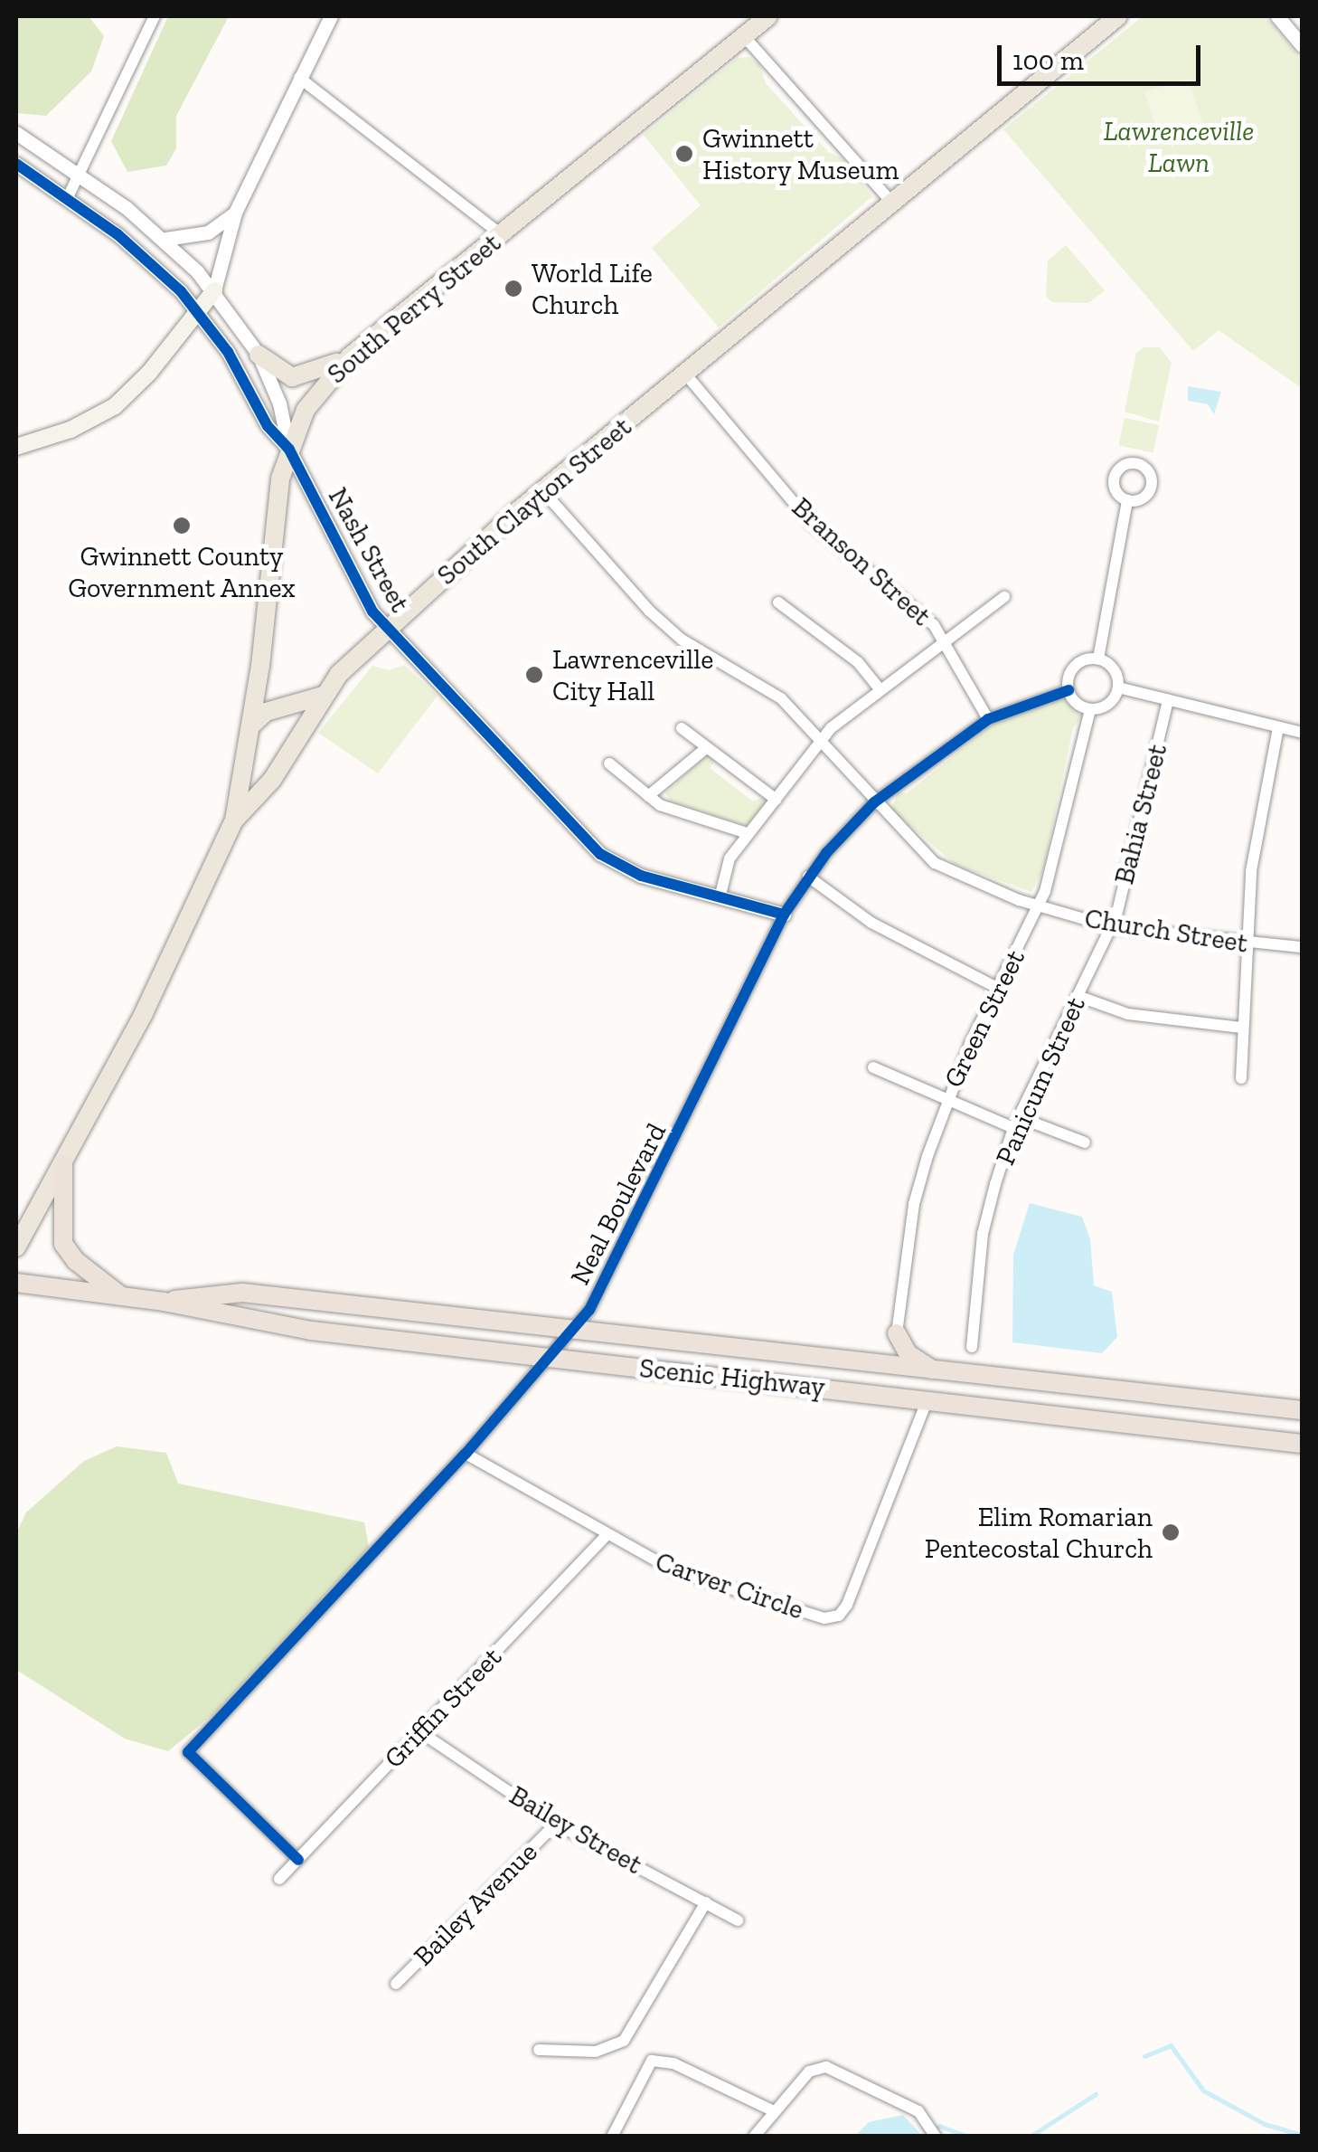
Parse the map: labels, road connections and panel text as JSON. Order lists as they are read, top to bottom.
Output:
{
  "streets": {
    "highway": ["Scenic Highway"],
    "main road": ["South Perry Street", "South Clayton Street"],
    "street": [
      "Nash Street",
      "Branson Street",
      "Bahia Street",
      "Church Street",
      "Green Street",
      "Panicum Street",
      "Neal Boulevard",
      "Carver Circle",
      "Griffin Street",
      "Bailey Street",
      "Bailey Avenue"
    ]
  },
  "crossings": [
    ["South Perry Street", "South Clayton Street"],
    ["South Perry Street", "Nash Street"],
    ["South Clayton Street", "Nash Street"],
    ["South Clayton Street", "Branson Street"],
    ["South Clayton Street", "Church Street"],
    ["Nash Street", "Neal Boulevard"],
    ["Branson Street", "Neal Boulevard"],
    ["Bahia Street", "Church Street"],
    ["Bahia Street", "Panicum Street"],
    ["Church Street", "Green Street"],
    ["Church Street", "Panicum Street"],
    ["Church Street", "Neal Boulevard"],
    ["Green Street", "Neal Boulevard"],
    ["Neal Boulevard", "Scenic Highway"],
    ["Neal Boulevard", "Carver Circle"],
    ["Neal Boulevard", "Griffin Street"],
    ["Scenic Highway", "Carver Circle"],
    ["Carver Circle", "Griffin Street"],
    ["Griffin Street", "Bailey Street"],
    ["Bailey Street", "Bailey Avenue"]
  ],
  "parks": ["Lawrenceville Lawn"],
  "places": [
    "Gwinnett History Museum",
    "World Life Church",
    "Gwinnett County Government Annex",
    "Lawrenceville City Hall",
    "Elim Romarian Pentecostal Church"
  ],
  "scale_bar": "100 m"
}
